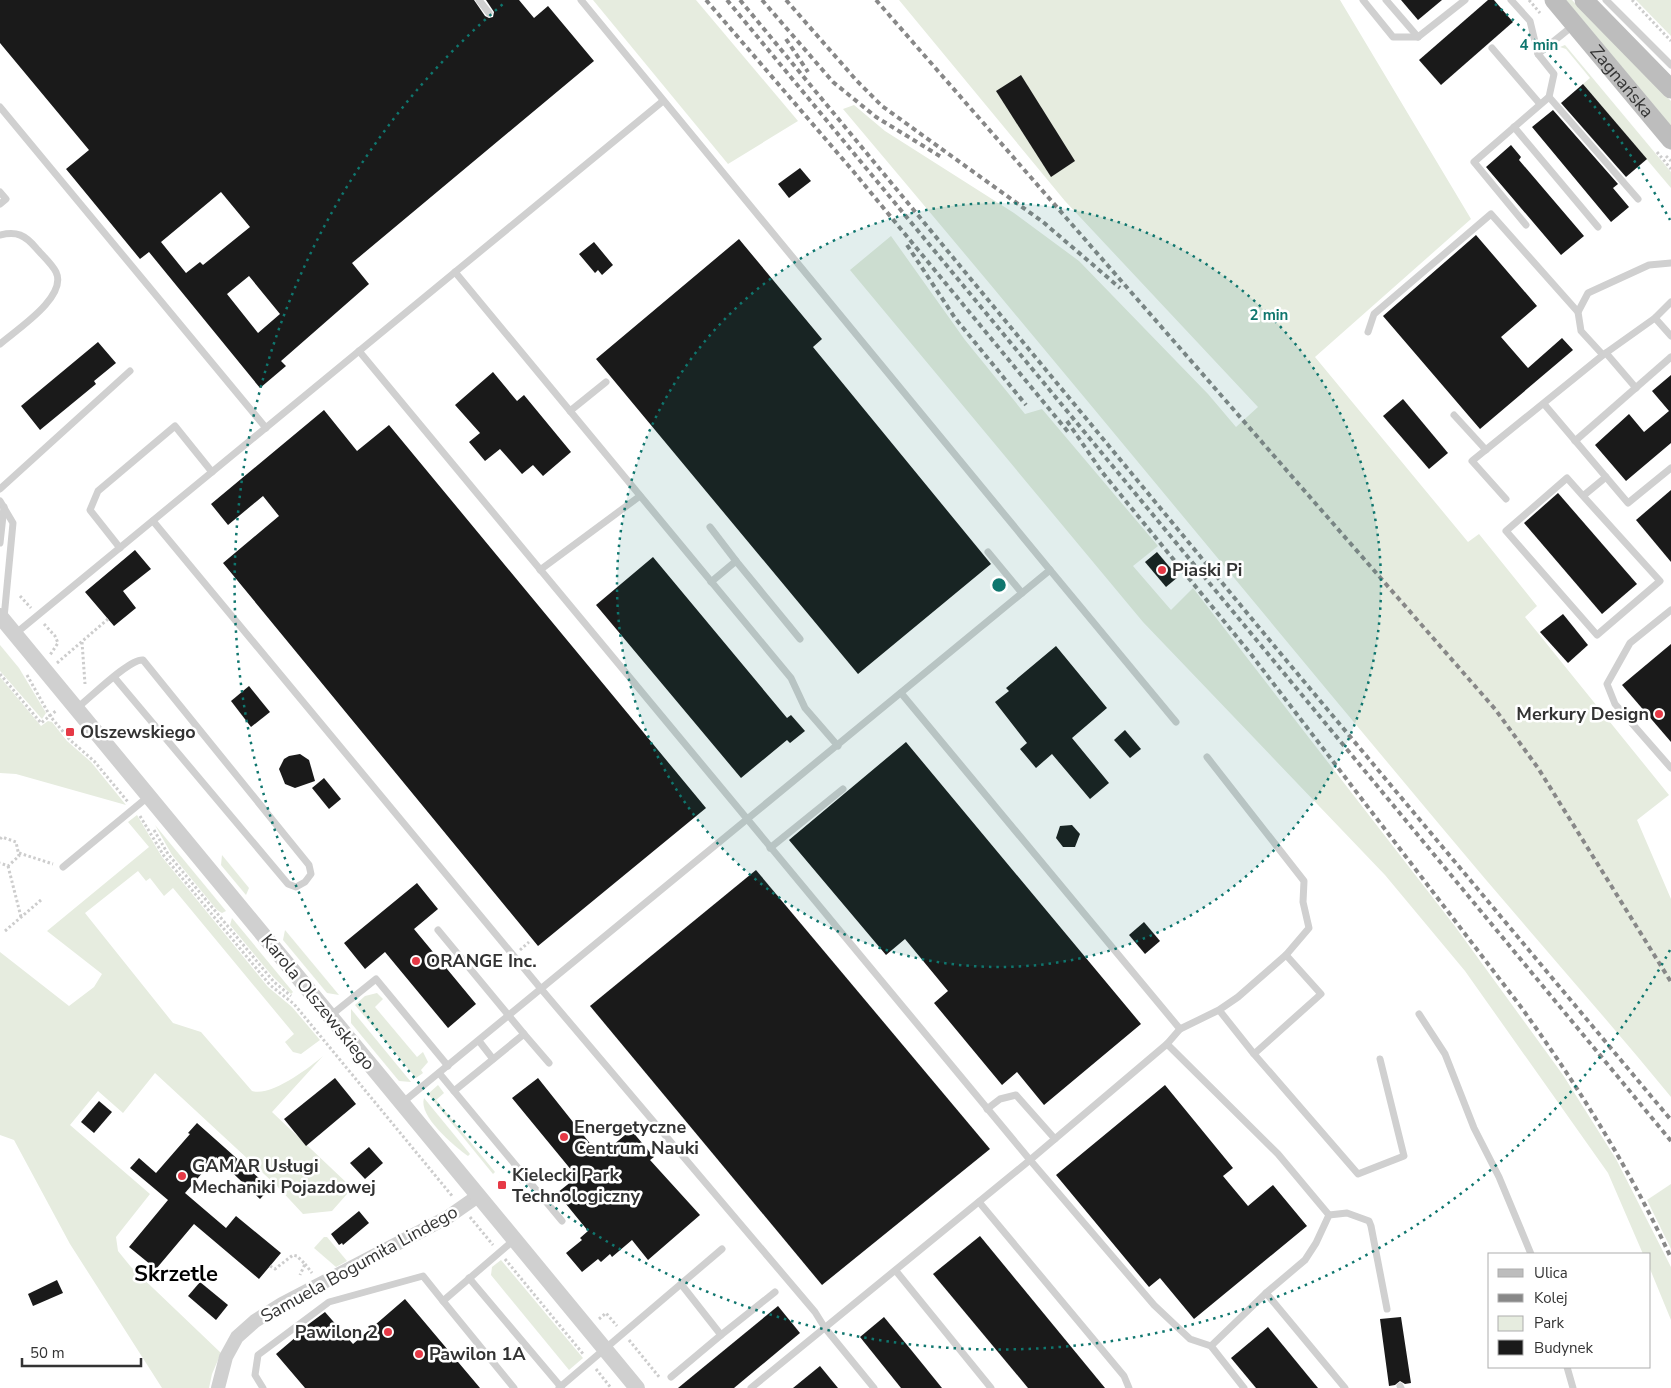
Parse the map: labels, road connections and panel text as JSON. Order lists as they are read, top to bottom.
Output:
{
  "streets": {
    "main road": ["Zagnańska"],
    "street": ["Karola Olszewskiego", "Samuela Bogumiła Lindego"]
  },
  "crossings": [
    ["Karola Olszewskiego", "Samuela Bogumiła Lindego"]
  ],
  "districts": ["Skrzetle"],
  "places": {
    "other": [
      "Piaski Pi",
      "Merkury Design",
      "ORANGE Inc.",
      "Energetyczne Centrum Nauki",
      "GAMAR Usługi Mechaniki Pojazdowej",
      "Pawilon 2",
      "Pawilon 1A"
    ],
    "transit": ["Olszewskiego", "Kielecki Park Technologiczny"]
  },
  "legend": [
    "Ulica",
    "Kolej",
    "Park",
    "Budynek"
  ],
  "scale_bar": "50 m",
  "rings": ["4 min", "2 min"]
}
